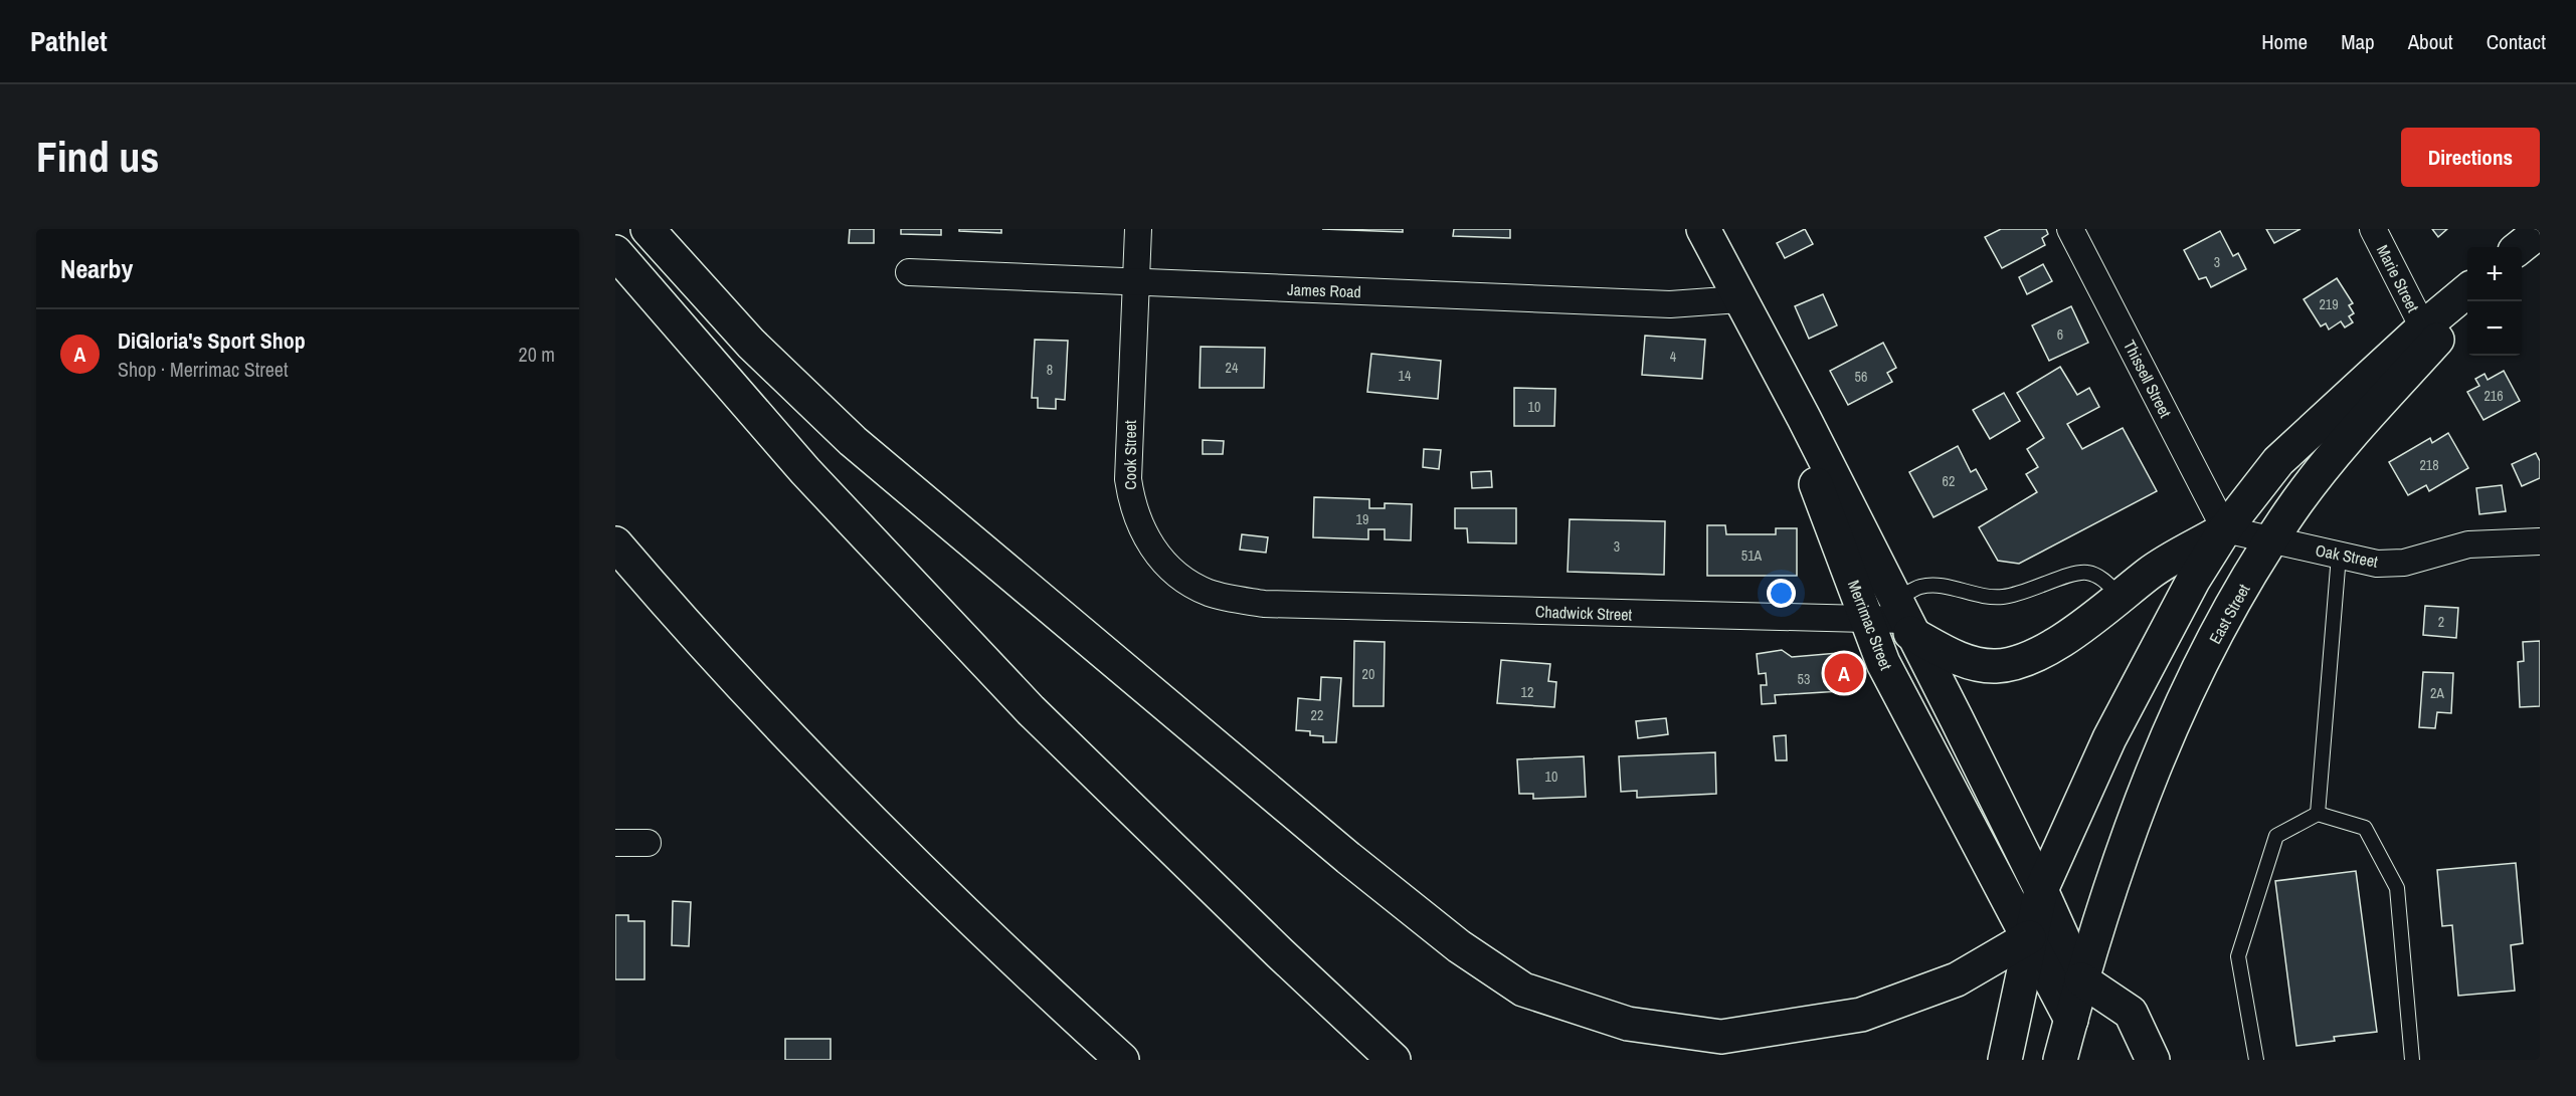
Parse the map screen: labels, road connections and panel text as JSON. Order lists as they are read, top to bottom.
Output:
{
  "streets": {
    "main road": ["East Street", "Merrimac Street"],
    "street": [
      "Marie Street",
      "James Road",
      "Thissell Street",
      "Cook Street",
      "Oak Street",
      "Chadwick Street"
    ]
  },
  "crossings": [
    ["James Road", "Cook Street"],
    ["James Road", "Merrimac Street"],
    ["Thissell Street", "Oak Street"],
    ["Cook Street", "Chadwick Street"],
    ["Oak Street", "East Street"],
    ["Chadwick Street", "Merrimac Street"],
    ["East Street", "Merrimac Street"]
  ],
  "house_numbers": [
    "3",
    "219",
    "6",
    "4",
    "24",
    "8",
    "14",
    "56",
    "216",
    "10",
    "218",
    "62",
    "19",
    "3",
    "51A",
    "2",
    "20",
    "53",
    "12",
    "2A",
    "22",
    "10"
  ],
  "page": {
    "header": "Pathlet",
    "nav": [
      "Home",
      "Map",
      "About",
      "Contact"
    ],
    "buttons": "Directions",
    "title": "Find us",
    "heading": "Nearby",
    "map_buttons": ["+", "−"],
    "list": [
      {
        "mark": "A",
        "name": "DiGloria's Sport Shop",
        "note": "Shop · Merrimac Street",
        "value": "20 m"
      }
    ],
    "pins": "A"
  }
}
